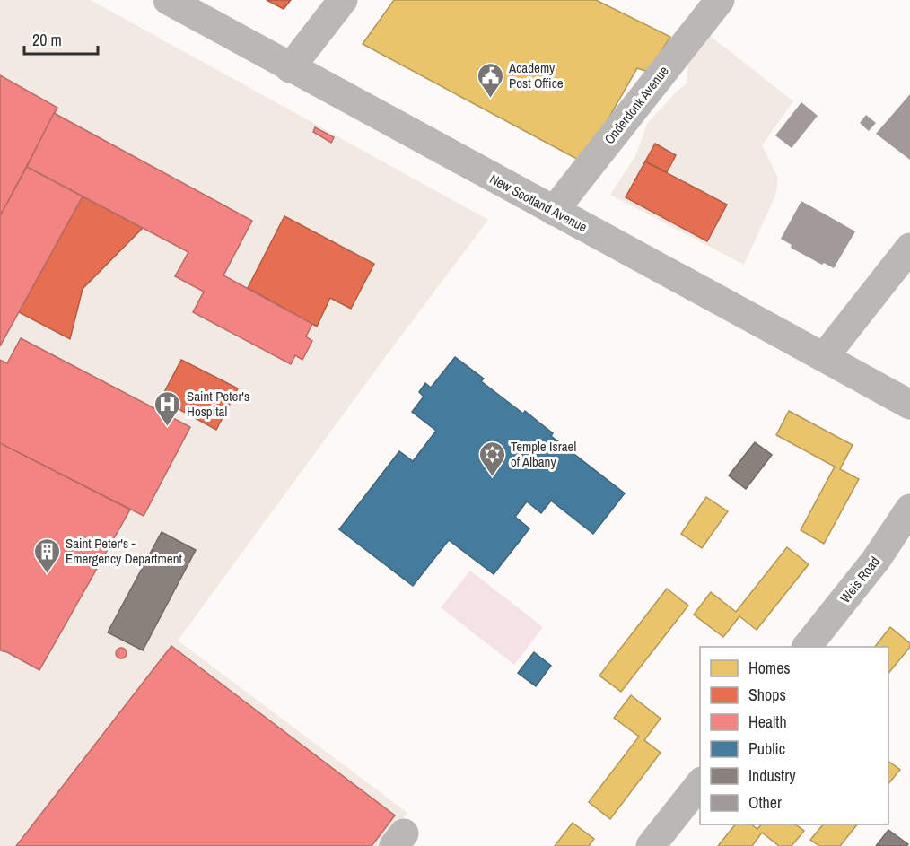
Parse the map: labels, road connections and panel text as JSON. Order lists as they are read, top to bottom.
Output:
{
  "streets": {
    "street": ["Onderdonk Avenue", "New Scotland Avenue", "Weis Road"]
  },
  "crossings": [
    ["Onderdonk Avenue", "New Scotland Avenue"]
  ],
  "places": {
    "public building": ["Academy Post Office"],
    "hospital": ["Saint Peter's Hospital"],
    "synagogue": ["Temple Israel of Albany"],
    "building": ["Saint Peter's - Emergency Department"]
  },
  "legend": [
    "Homes",
    "Shops",
    "Health",
    "Public",
    "Industry",
    "Other"
  ],
  "scale_bar": "20 m"
}
